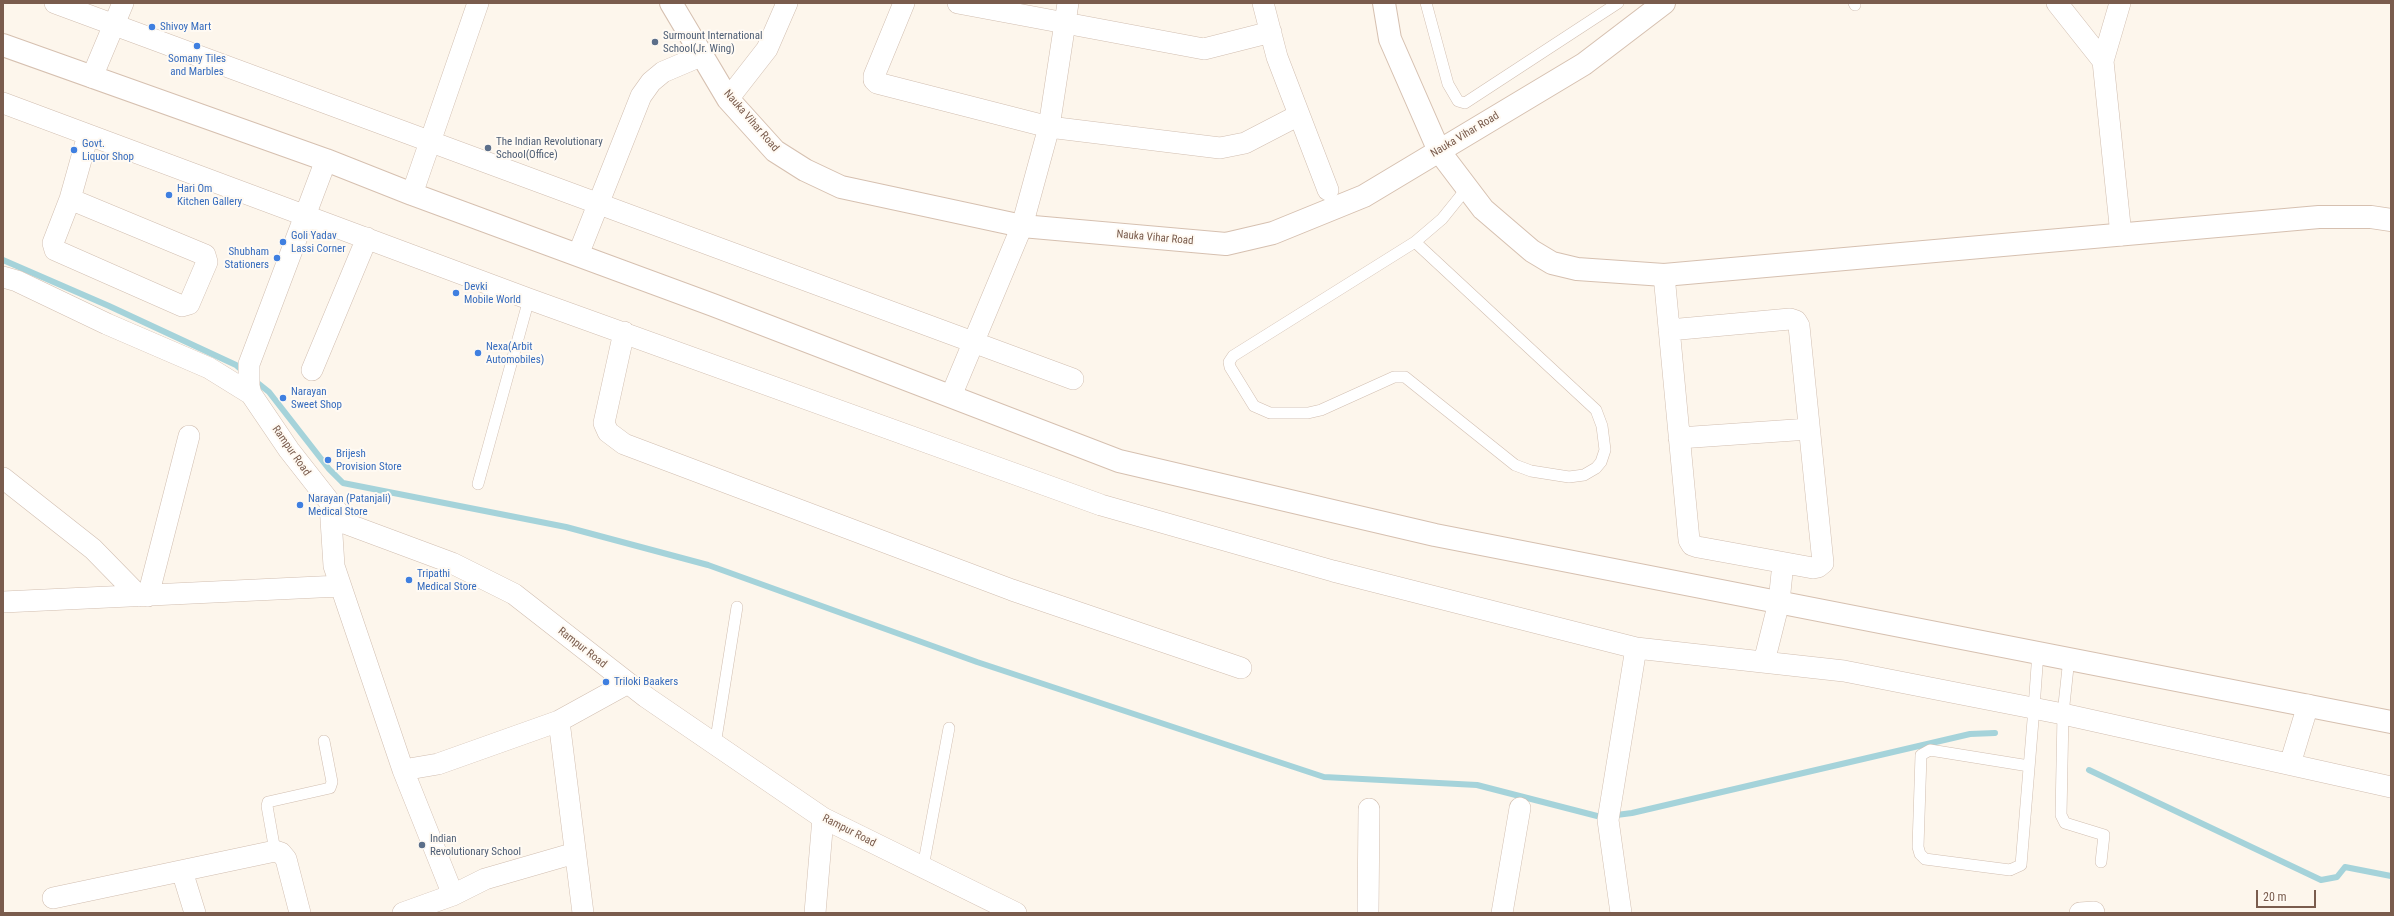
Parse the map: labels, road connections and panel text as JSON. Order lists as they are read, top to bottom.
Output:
{
  "streets": {
    "main road": ["Nauka Vihar Road"],
    "street": ["Rampur Road"]
  },
  "places": [
    "Shivoy Mart",
    "Surmount International School(Jr. Wing)",
    "Somany Tiles and Marbles",
    "The Indian Revolutionary School(Office)",
    "Govt. Liquor Shop",
    "Hari Om Kitchen Gallery",
    "Goli Yadav Lassi Corner",
    "Shubham Stationers",
    "Devki Mobile World",
    "Nexa(Arbit Automobiles)",
    "Narayan Sweet Shop",
    "Brijesh Provision Store",
    "Narayan (Patanjali) Medical Store",
    "Tripathi Medical Store",
    "Triloki Baakers",
    "Indian Revolutionary School"
  ],
  "scale_bar": "20 m"
}
